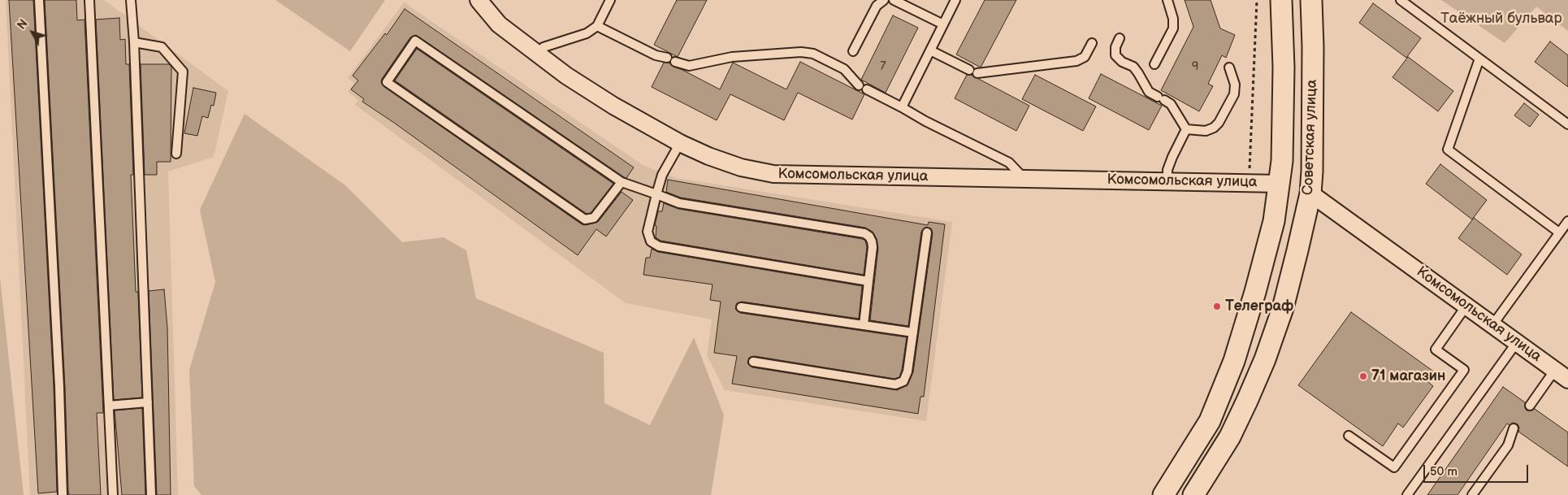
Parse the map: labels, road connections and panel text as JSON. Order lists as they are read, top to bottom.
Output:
{
  "streets": {
    "street": ["Советская улица", "Комсомольская улица"]
  },
  "crossings": [
    ["Советская улица", "Комсомольская улица"]
  ],
  "parks": ["Таёжный бульвар"],
  "places": ["Телеграф", "71 магазин"],
  "house_numbers": ["7", "9"],
  "scale_bar": "50 m",
  "north": "top left"
}
